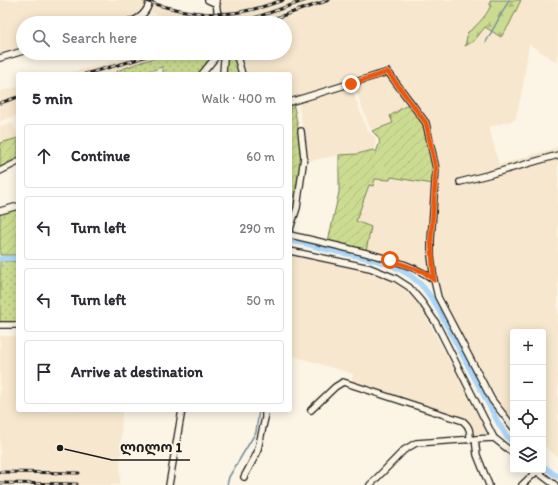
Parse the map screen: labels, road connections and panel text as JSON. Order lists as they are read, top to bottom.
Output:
{
  "places": ["ლილო 1"],
  "page": {
    "search": "Search here",
    "heading": ["5 min", "Walk · 400 m"],
    "list": [
      ["Continue", "60 m"],
      ["Turn left", "290 m"],
      ["Turn left", "50 m"],
      "Arrive at destination"
    ],
    "map_buttons": ["+", "−"]
  }
}
